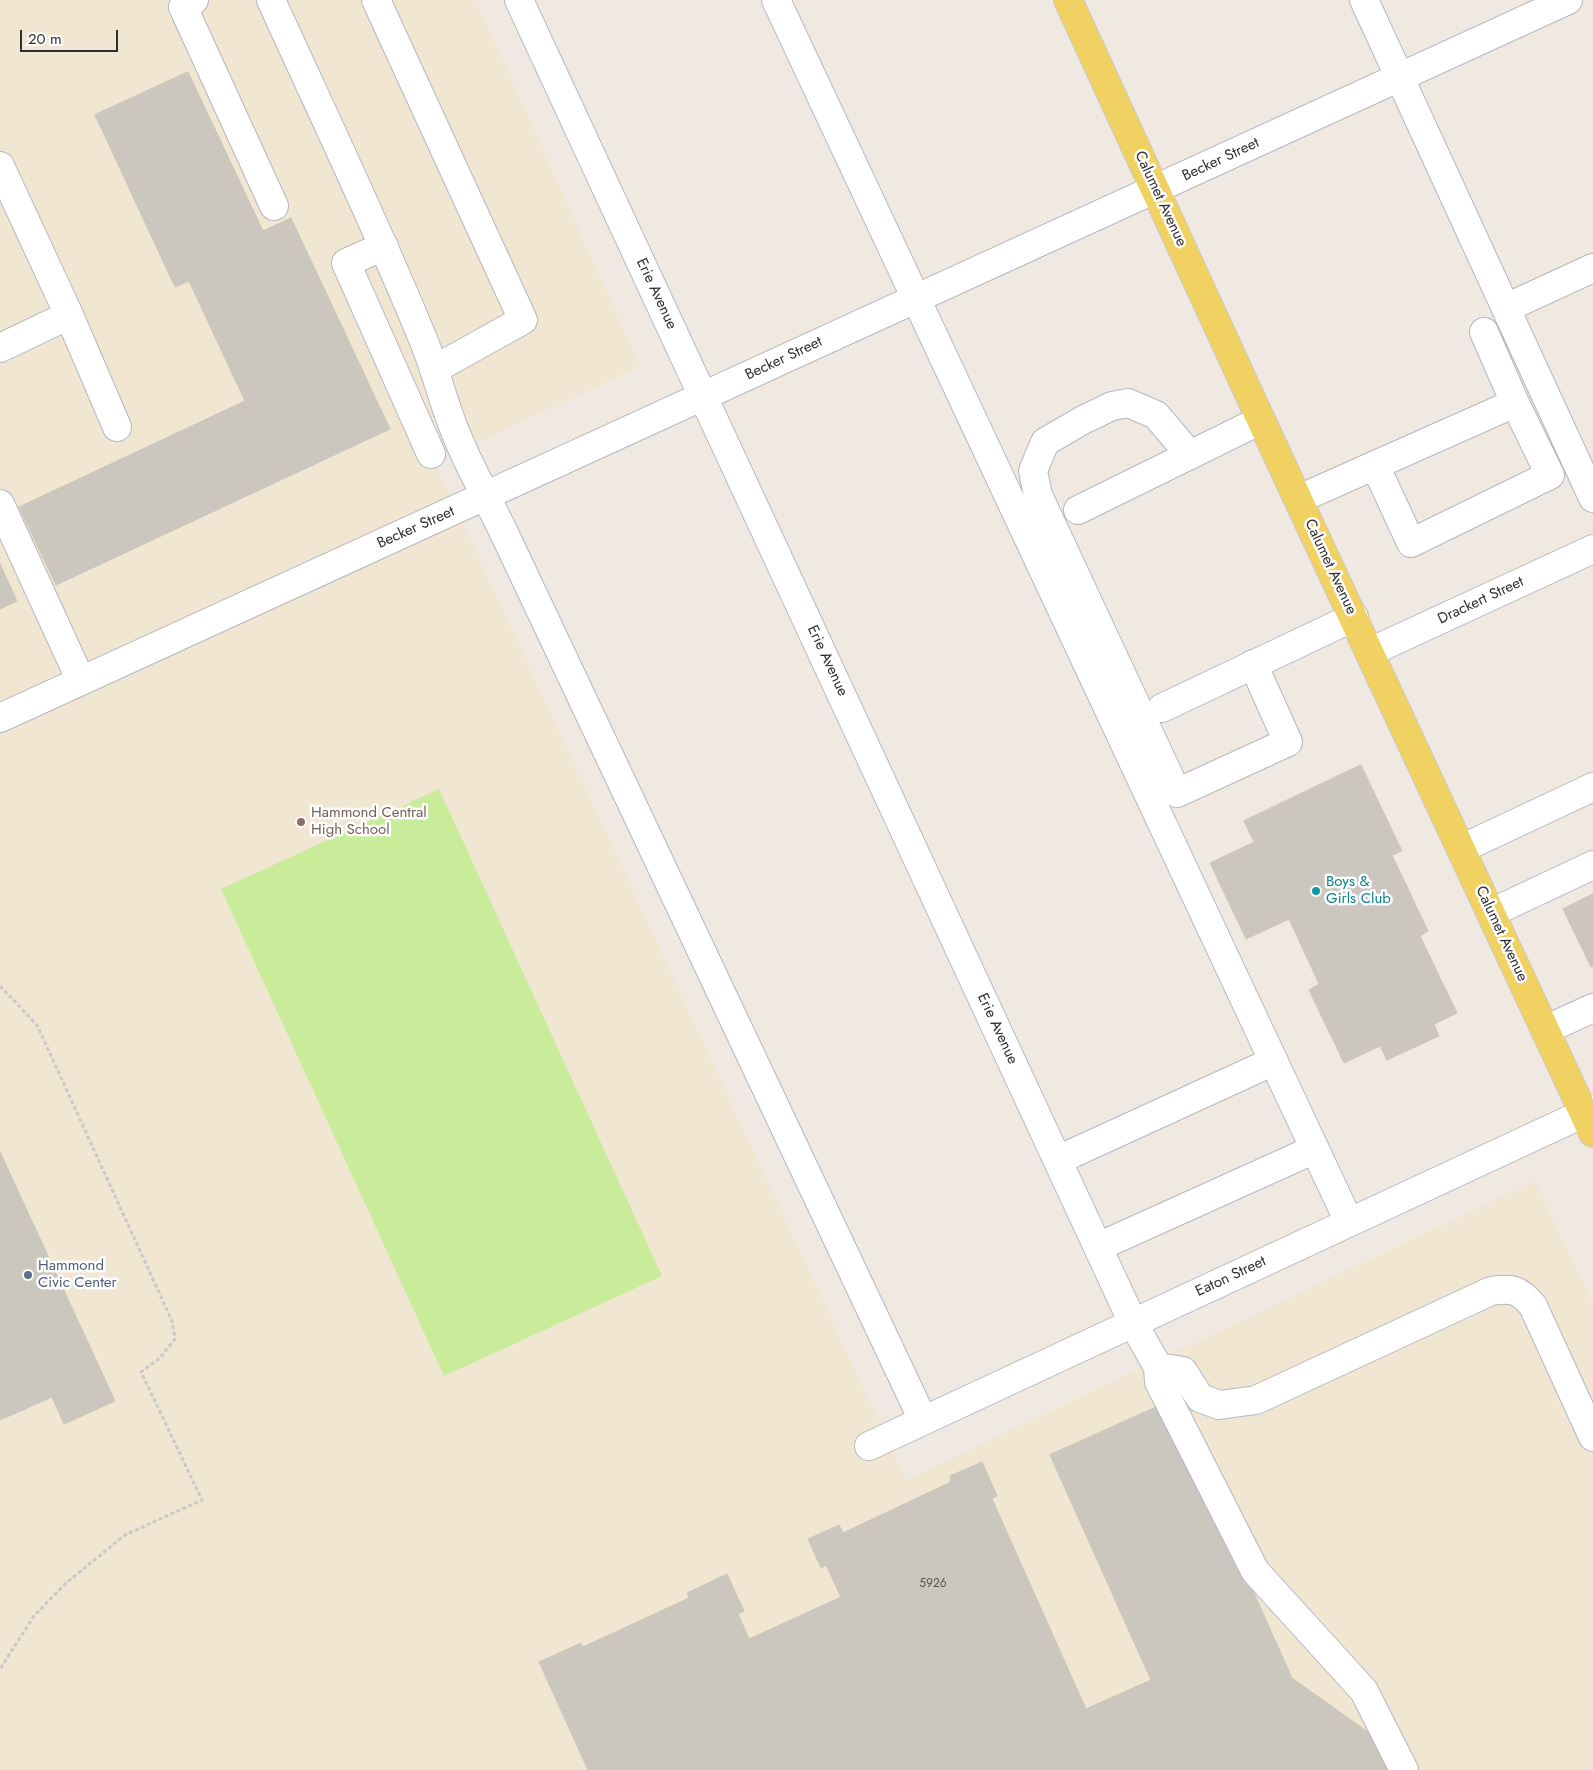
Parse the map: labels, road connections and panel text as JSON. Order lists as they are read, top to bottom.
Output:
{
  "streets": {
    "main road": ["Calumet Avenue"],
    "street": [
      "Becker Street",
      "Erie Avenue",
      "Drackert Street",
      "Eaton Street"
    ]
  },
  "crossings": [
    ["Becker Street", "Calumet Avenue"],
    ["Becker Street", "Erie Avenue"],
    ["Calumet Avenue", "Drackert Street"],
    ["Calumet Avenue", "Eaton Street"],
    ["Erie Avenue", "Eaton Street"]
  ],
  "places": ["Hammond Central High School", "Boys & Girls Club", "Hammond Civic Center"],
  "house_numbers": ["5926"],
  "scale_bar": "20 m"
}
